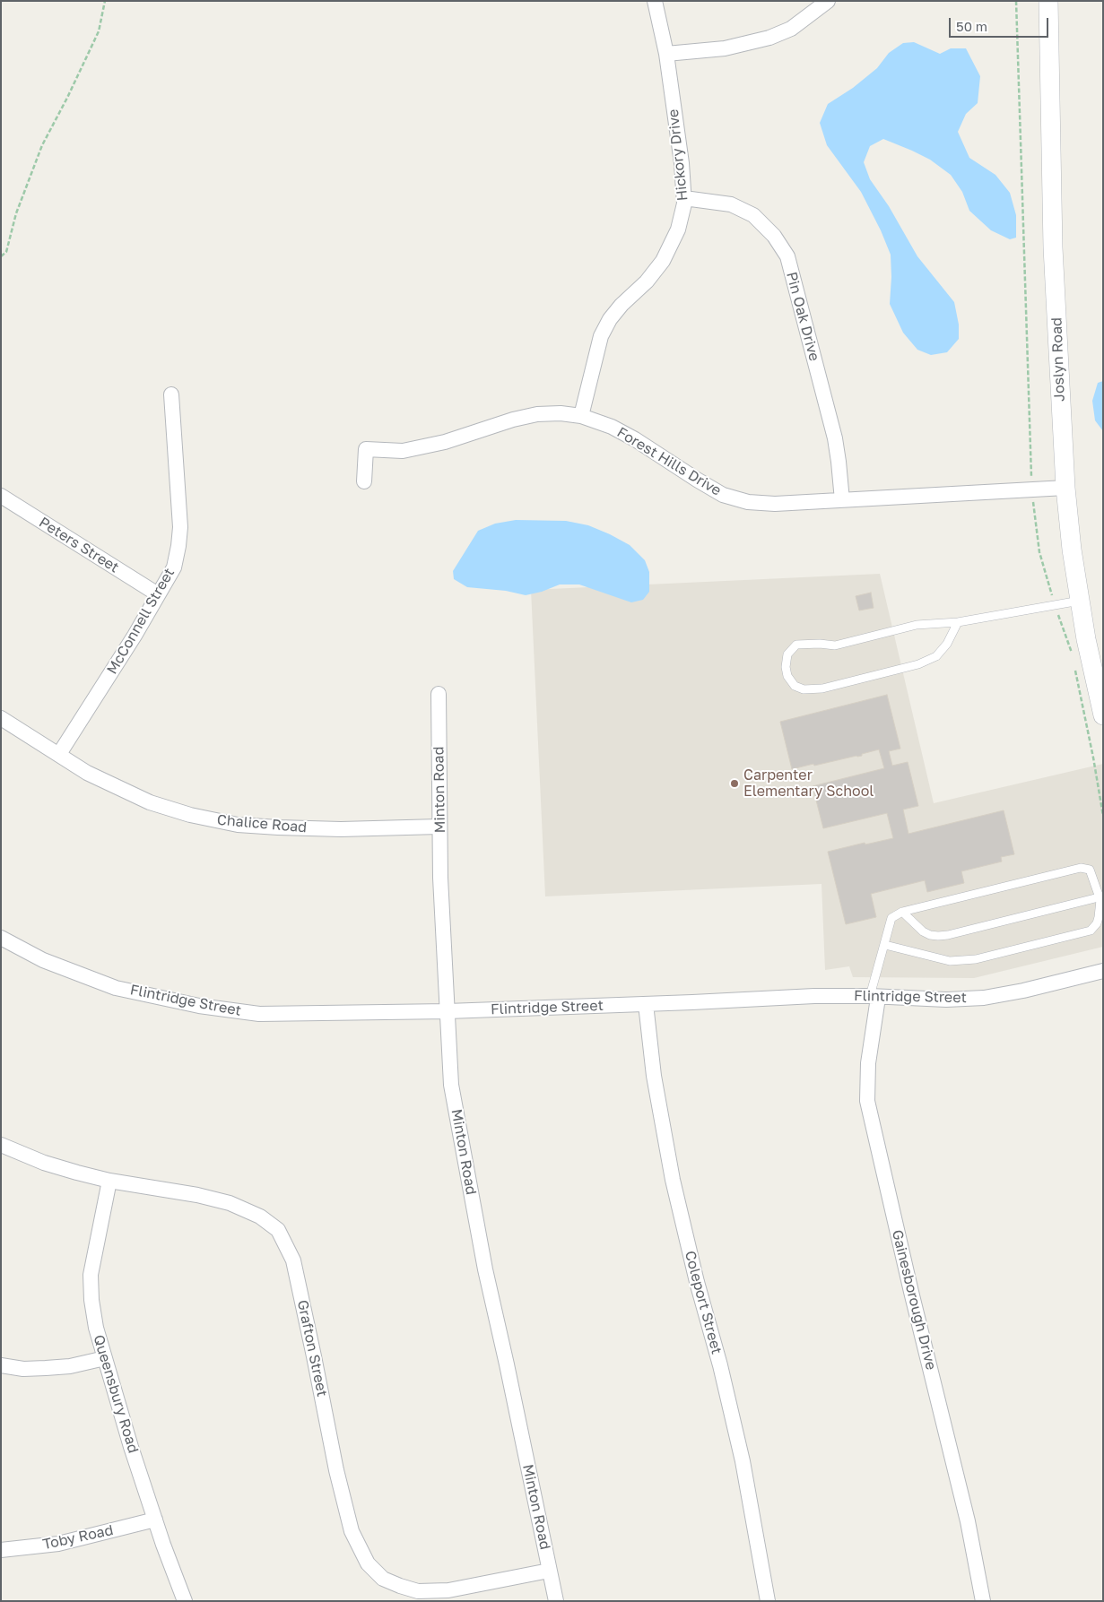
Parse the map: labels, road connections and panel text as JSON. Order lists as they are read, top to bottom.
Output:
{
  "streets": {
    "street": [
      "Hickory Drive",
      "Pin Oak Drive",
      "Joslyn Road",
      "Forest Hills Drive",
      "Peters Street",
      "McConnell Street",
      "Minton Road",
      "Chalice Road",
      "Flintridge Street",
      "Gainesborough Drive",
      "Coleport Street",
      "Grafton Street",
      "Queensbury Road",
      "Toby Road"
    ]
  },
  "crossings": [
    ["Hickory Drive", "Pin Oak Drive"],
    ["Hickory Drive", "Forest Hills Drive"],
    ["Pin Oak Drive", "Forest Hills Drive"],
    ["Joslyn Road", "Forest Hills Drive"],
    ["Peters Street", "McConnell Street"],
    ["McConnell Street", "Chalice Road"],
    ["Minton Road", "Chalice Road"],
    ["Minton Road", "Flintridge Street"],
    ["Minton Road", "Grafton Street"],
    ["Flintridge Street", "Gainesborough Drive"],
    ["Flintridge Street", "Coleport Street"],
    ["Grafton Street", "Queensbury Road"],
    ["Queensbury Road", "Toby Road"]
  ],
  "places": ["Carpenter Elementary School"],
  "scale_bar": "50 m"
}
